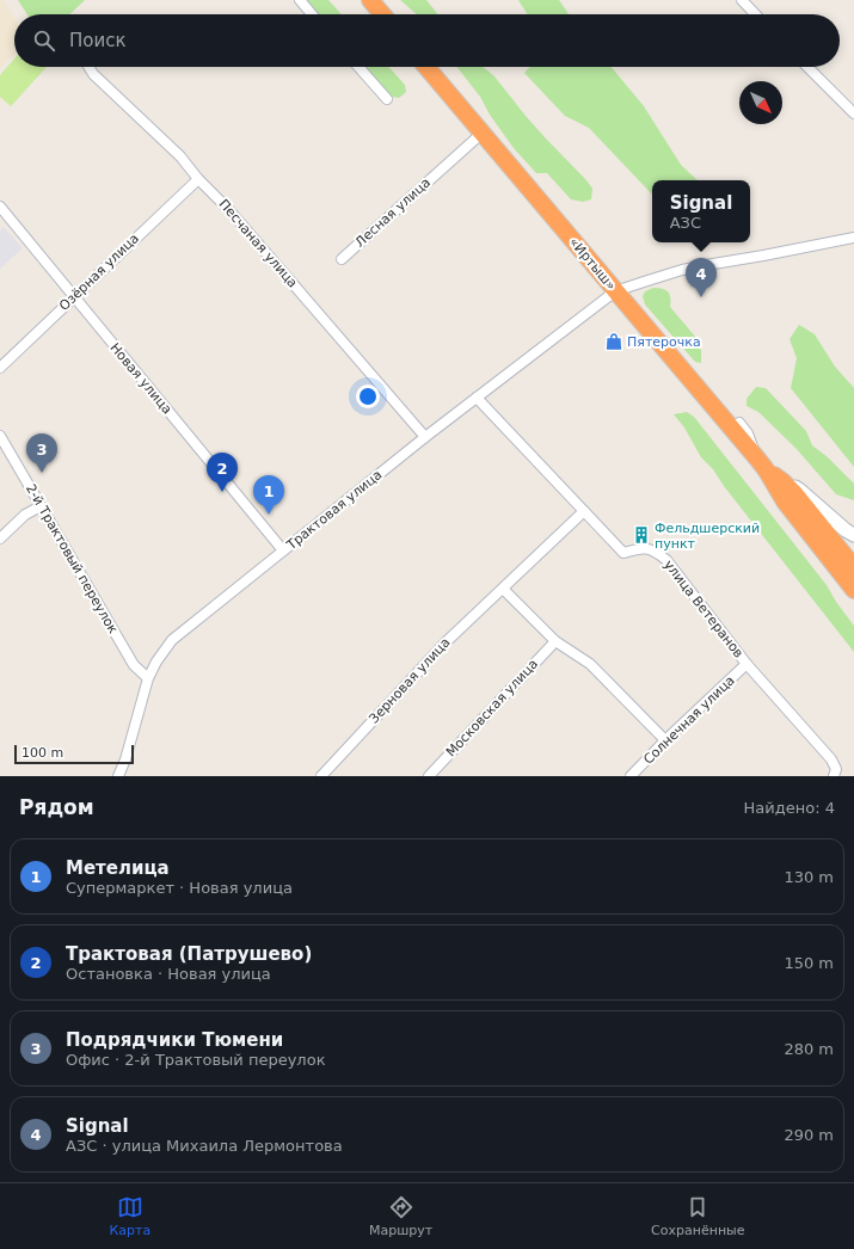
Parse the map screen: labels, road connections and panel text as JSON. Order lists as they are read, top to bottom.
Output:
{
  "streets": {
    "highway": ["«Иртыш»"],
    "street": [
      "Лесная улица",
      "Песчаная улица",
      "Озёрная улица",
      "Новая улица",
      "Трактовая улица",
      "2-й Трактовый переулок",
      "улица Ветеранов",
      "Зерновая улица",
      "Московская улица",
      "Солнечная улица"
    ]
  },
  "crossings": [
    ["Лесная улица", "«Иртыш»"],
    ["Песчаная улица", "Озёрная улица"],
    ["Песчаная улица", "Трактовая улица"],
    ["«Иртыш»", "Трактовая улица"],
    ["Озёрная улица", "Новая улица"],
    ["Новая улица", "Трактовая улица"],
    ["Трактовая улица", "2-й Трактовый переулок"],
    ["Трактовая улица", "улица Ветеранов"],
    ["улица Ветеранов", "Зерновая улица"],
    ["улица Ветеранов", "Солнечная улица"]
  ],
  "places": {
    "shop": ["Пятерочка"],
    "building": ["Фельдшерский пункт"]
  },
  "scale_bar": "100 m",
  "north": "bottom right",
  "page": {
    "search": "Поиск",
    "popup": ["Signal", "АЗС"],
    "pins": [
      "4",
      "3",
      "2",
      "1"
    ],
    "scale": "100 m",
    "heading": ["Рядом", "Найдено: 4"],
    "list": [
      {
        "mark": "1",
        "name": "Метелица",
        "note": "Супермаркет · Новая улица",
        "value": "130 m"
      },
      {
        "mark": "2",
        "name": "Трактовая (Патрушево)",
        "note": "Остановка · Новая улица",
        "value": "150 m"
      },
      {
        "mark": "3",
        "name": "Подрядчики Тюмени",
        "note": "Офис · 2-й Трактовый переулок",
        "value": "280 m"
      },
      {
        "mark": "4",
        "name": "Signal",
        "note": "АЗС · улица Михаила Лермонтова",
        "value": "290 m"
      }
    ],
    "nav": ["Карта", "Маршрут", "Сохранённые"]
  }
}
